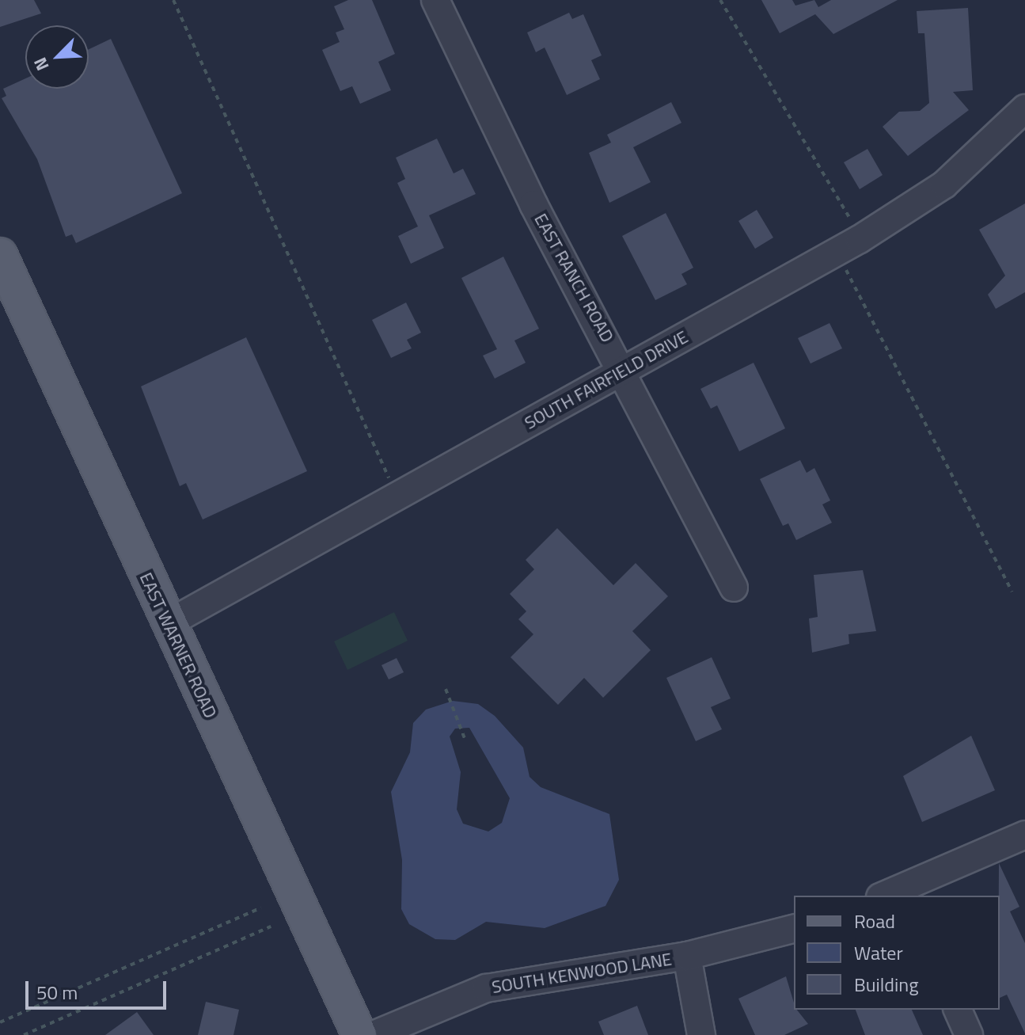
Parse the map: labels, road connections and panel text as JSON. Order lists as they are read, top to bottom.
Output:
{
  "streets": {
    "main road": ["EAST WARNER ROAD"],
    "street": ["EAST RANCH ROAD", "SOUTH FAIRFIELD DRIVE", "SOUTH KENWOOD LANE"]
  },
  "crossings": [
    ["EAST RANCH ROAD", "SOUTH FAIRFIELD DRIVE"],
    ["SOUTH FAIRFIELD DRIVE", "EAST WARNER ROAD"]
  ],
  "legend": ["Road", "Water", "Building"],
  "scale_bar": "50 m",
  "north": "bottom left"
}
